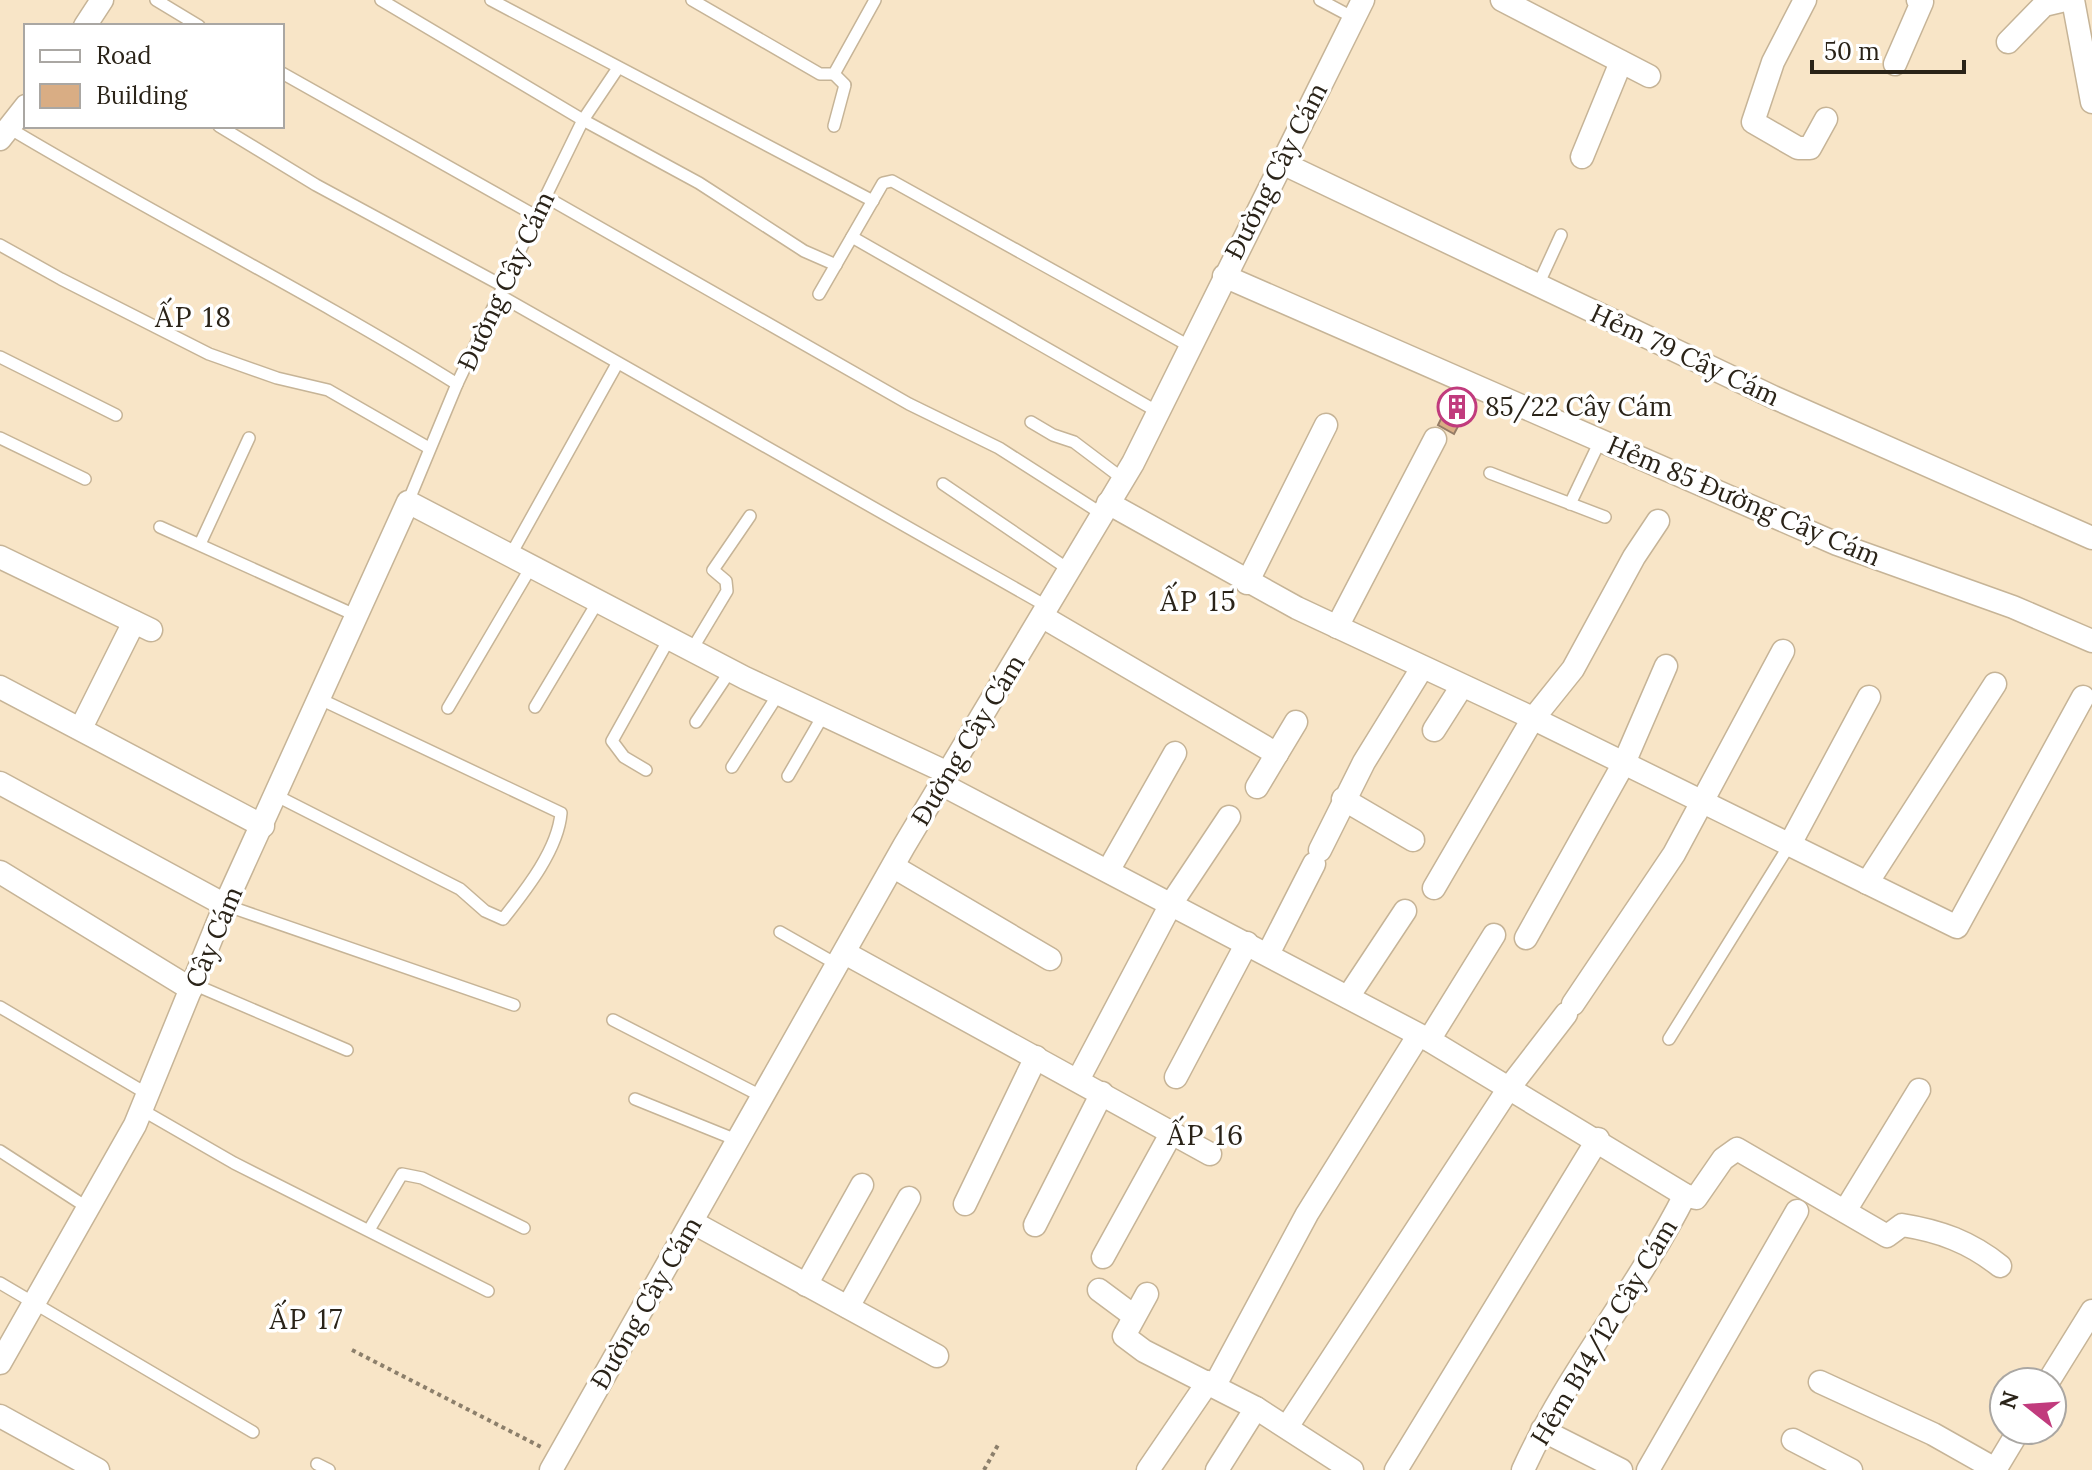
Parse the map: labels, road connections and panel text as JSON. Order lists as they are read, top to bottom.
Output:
{
  "streets": {
    "street": [
      "Đường Cây Cám",
      "Hẻm 79 Cây Cám",
      "Hẻm 85 Đường Cây Cám",
      "Cây Cám",
      "Hẻm B14/12 Cây Cám"
    ]
  },
  "crossings": [
    ["Đường Cây Cám", "Hẻm 79 Cây Cám"],
    ["Đường Cây Cám", "Hẻm 85 Đường Cây Cám"],
    ["Đường Cây Cám", "Cây Cám"]
  ],
  "districts": [
    "ẤP 18",
    "ẤP 15",
    "ẤP 16",
    "ẤP 17"
  ],
  "places": {
    "building": ["85/22 Cây Cám"]
  },
  "legend": ["Road", "Building"],
  "scale_bar": "50 m",
  "north": "left"
}
